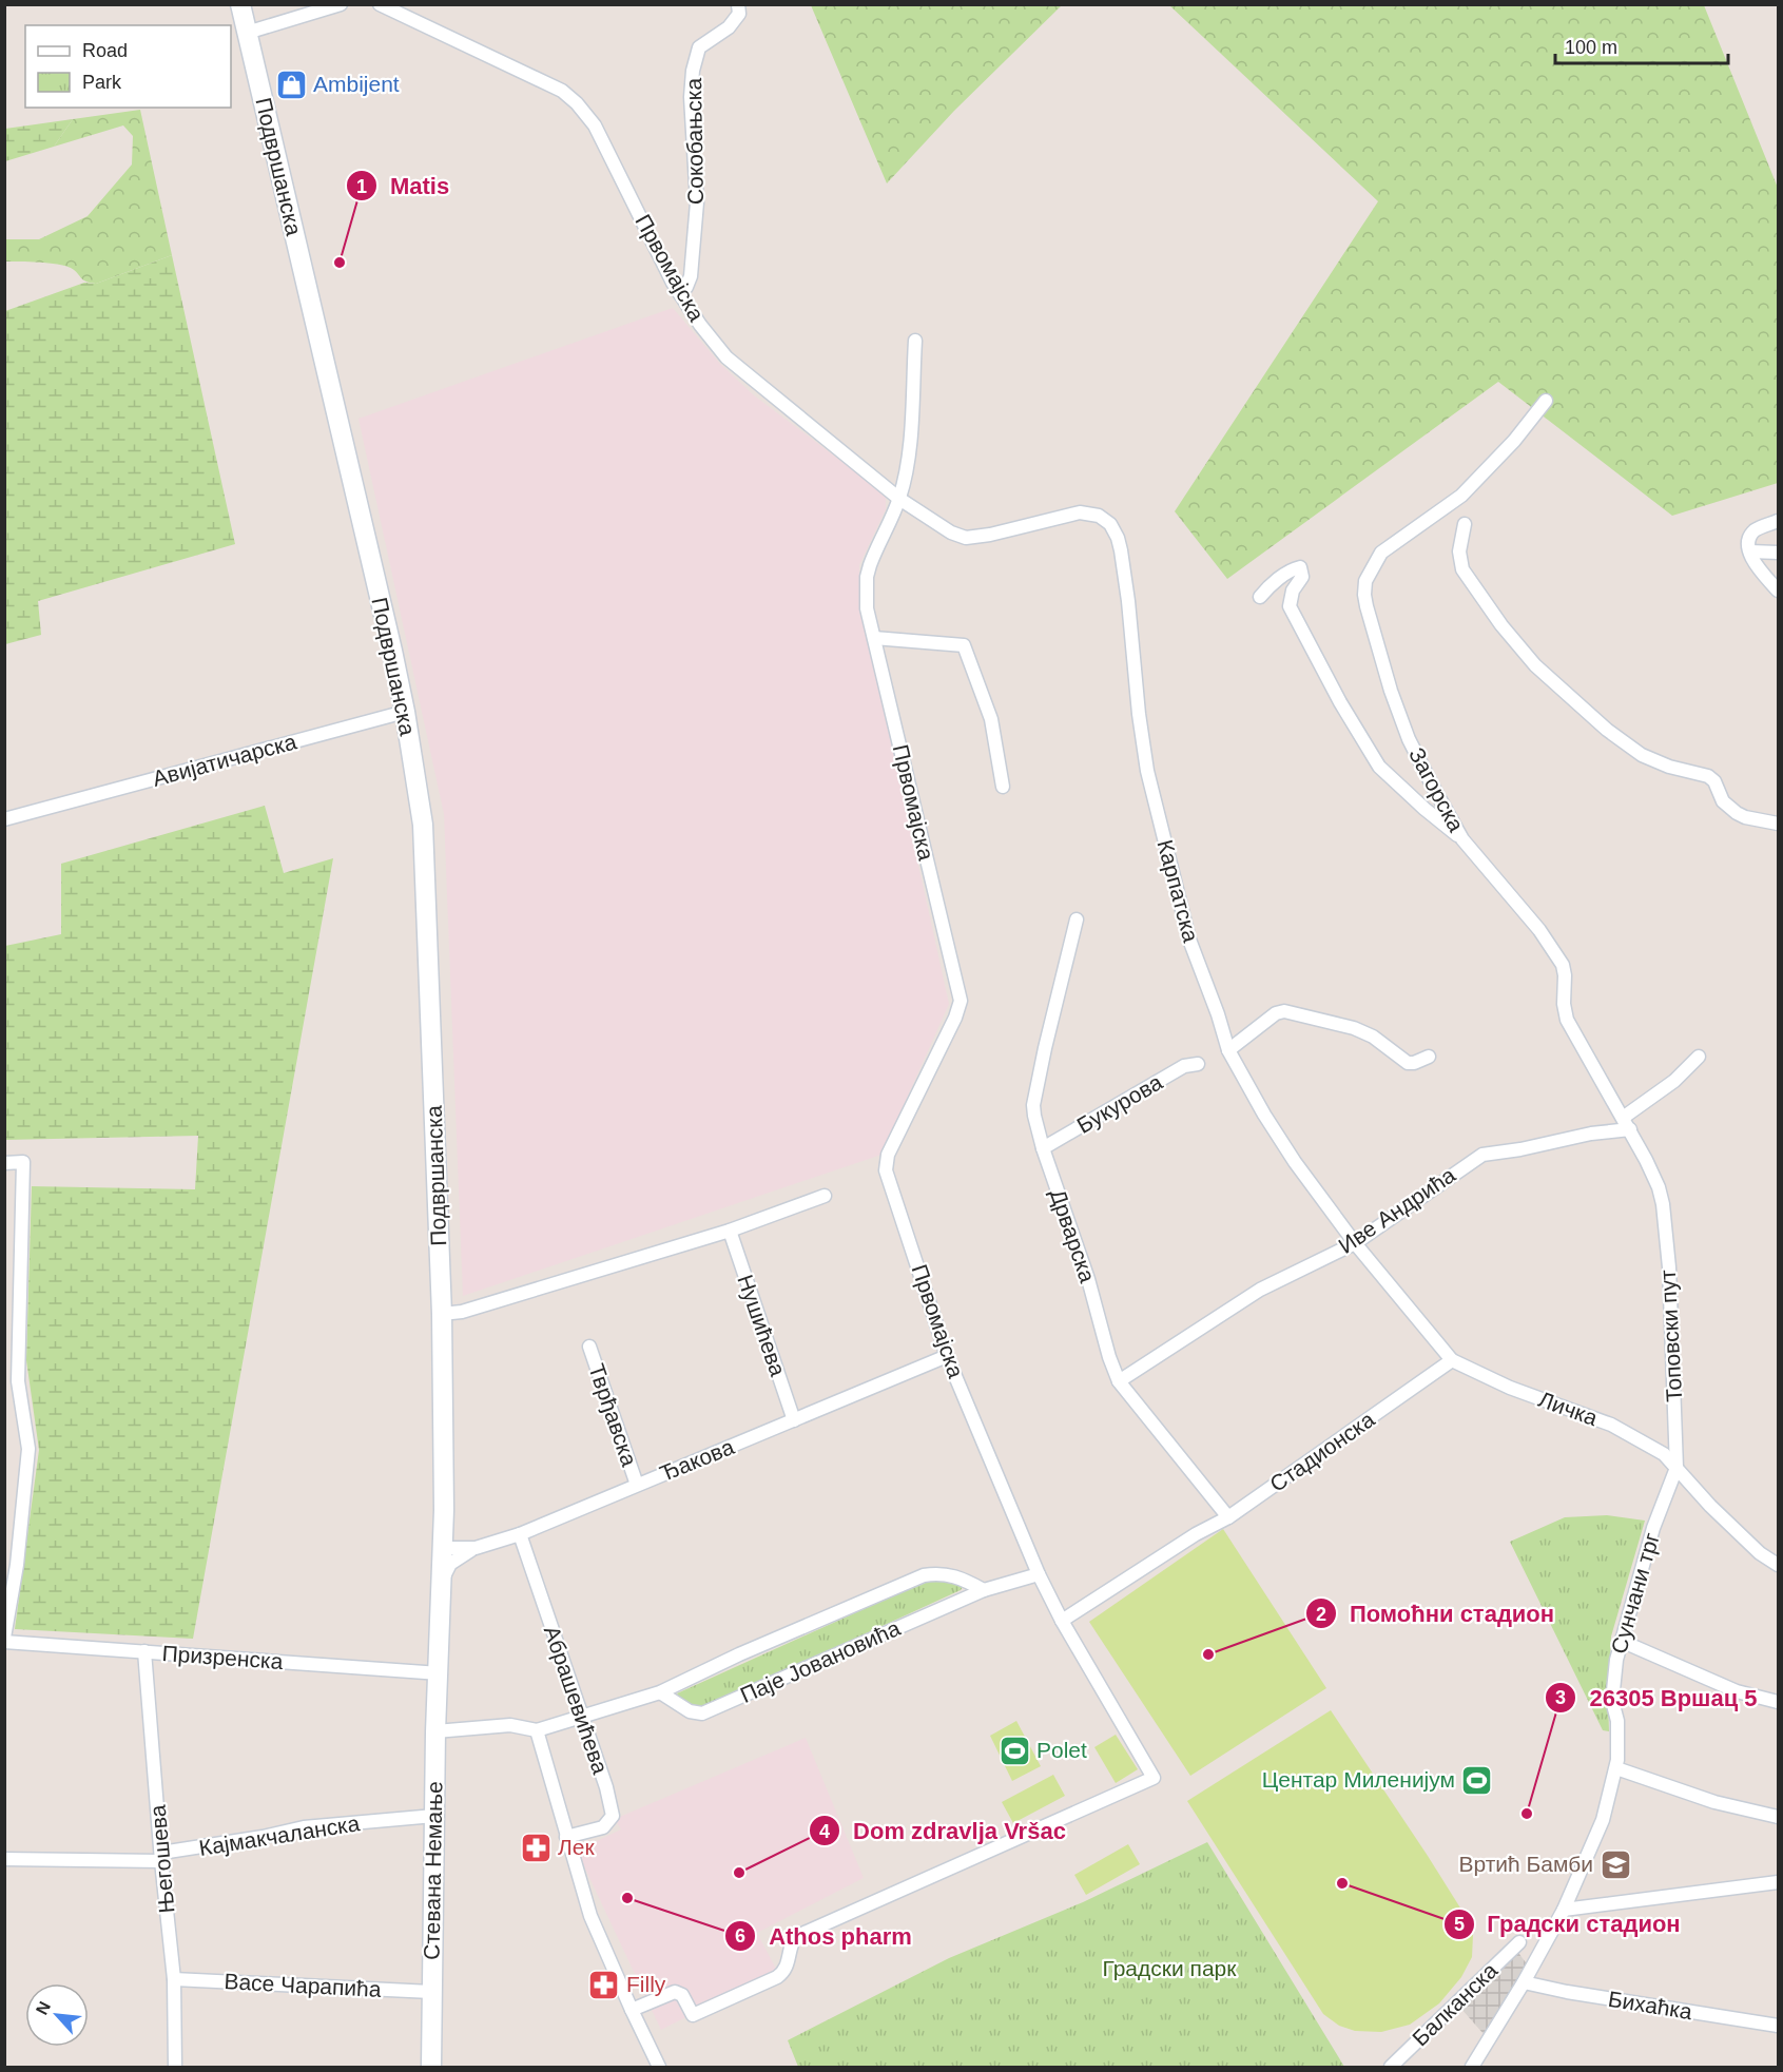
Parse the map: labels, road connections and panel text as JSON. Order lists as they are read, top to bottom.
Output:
{
  "streets": {
    "street": [
      "Сокобањска",
      "Подвршанска",
      "Првомајска",
      "Авијатичарска",
      "Загорска",
      "Карпатска",
      "Букурова",
      "Иве Андрића",
      "Дрварска",
      "Нушићева",
      "Топовски пут",
      "Личка",
      "Тврђавска",
      "Стадионска",
      "Ђакова",
      "Сунчани трг",
      "Призренска",
      "Паје Јовановића",
      "Абрашевићева",
      "Кајмакчаланска",
      "Његошева",
      "Стевана Немање",
      "Васе Чарапића",
      "Балканска",
      "Бихаћка"
    ]
  },
  "crossings": [
    ["Сокобањска", "Првомајска"],
    ["Подвршанска", "Авијатичарска"],
    ["Подвршанска", "Ђакова"],
    ["Подвршанска", "Призренска"],
    ["Подвршанска", "Стевана Немање"],
    ["Првомајска", "Карпатска"],
    ["Првомајска", "Стадионска"],
    ["Првомајска", "Ђакова"],
    ["Првомајска", "Паје Јовановића"],
    ["Загорска", "Иве Андрића"],
    ["Загорска", "Топовски пут"],
    ["Карпатска", "Иве Андрића"],
    ["Букурова", "Дрварска"],
    ["Иве Андрића", "Дрварска"],
    ["Дрварска", "Стадионска"],
    ["Нушићева", "Ђакова"],
    ["Топовски пут", "Личка"],
    ["Топовски пут", "Сунчани трг"],
    ["Личка", "Стадионска"],
    ["Личка", "Сунчани трг"],
    ["Тврђавска", "Ђакова"],
    ["Ђакова", "Абрашевићева"],
    ["Сунчани трг", "Бихаћка"],
    ["Призренска", "Његошева"],
    ["Призренска", "Стевана Немање"],
    ["Паје Јовановића", "Абрашевићева"],
    ["Паје Јовановића", "Стевана Немање"],
    ["Кајмакчаланска", "Његошева"],
    ["Кајмакчаланска", "Стевана Немање"],
    ["Његошева", "Васе Чарапића"],
    ["Стевана Немање", "Васе Чарапића"]
  ],
  "parks": ["Градски парк"],
  "places": {
    "shop": ["Ambijent"],
    "other": [
      "Matis",
      "Помоћни стадион",
      "26305 Вршац 5",
      "Dom zdravlja Vršac",
      "Градски стадион",
      "Athos pharm"
    ],
    "sports": ["Polet", "Центар Миленијум"],
    "pharmacy": ["Лек", "Filly"],
    "school or university": ["Вртић Бамби"]
  },
  "legend": ["Road", "Park"],
  "scale_bar": "100 m",
  "north": "top left"
}
